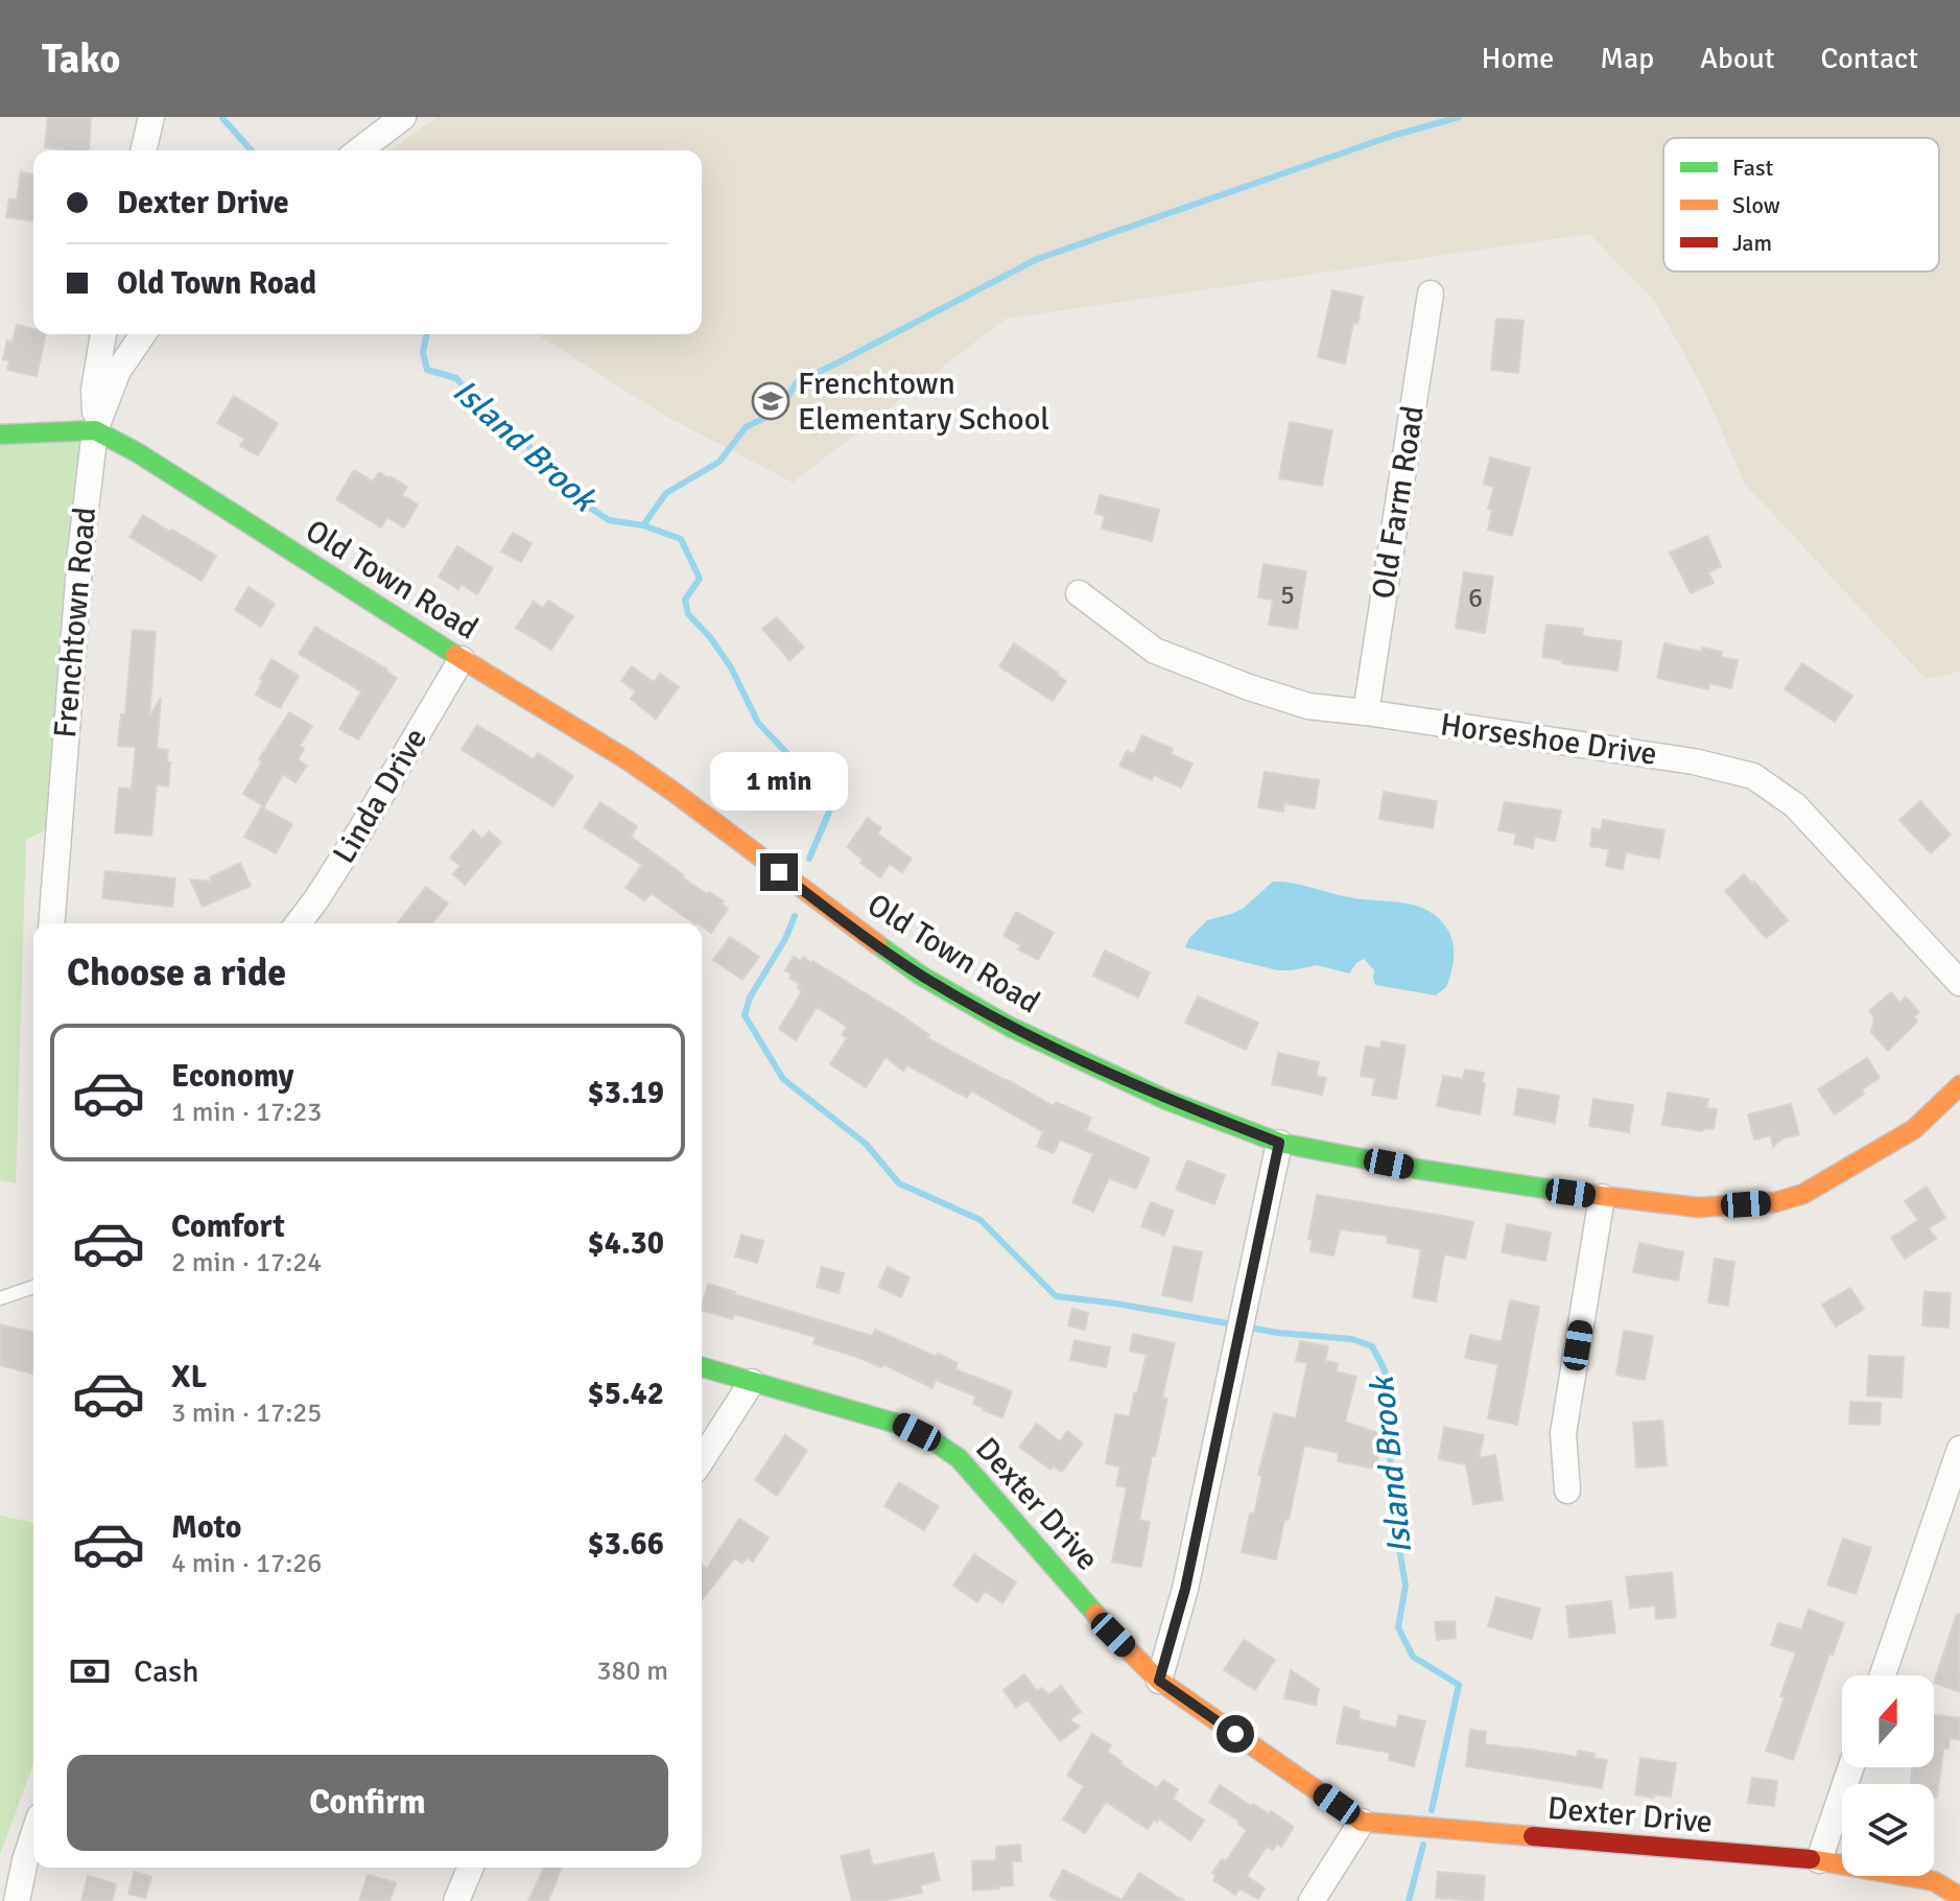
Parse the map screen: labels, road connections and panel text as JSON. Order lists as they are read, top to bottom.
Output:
{
  "streets": {
    "main road": ["Old Town Road", "Dexter Drive"],
    "street": [
      "Old Farm Road",
      "Frenchtown Road",
      "Horseshoe Drive",
      "Linda Drive"
    ]
  },
  "crossings": [
    ["Old Farm Road", "Horseshoe Drive"],
    ["Old Town Road", "Frenchtown Road"],
    ["Old Town Road", "Linda Drive"]
  ],
  "water": ["Island Brook"],
  "places": {
    "school or university": ["Frenchtown Elementary School"]
  },
  "house_numbers": ["5", "6"],
  "legend": ["Fast", "Slow", "Jam"],
  "north": "top",
  "page": {
    "header": "Tako",
    "nav": [
      "Home",
      "Map",
      "About",
      "Contact"
    ],
    "banner": ["Dexter Drive", "Old Town Road"],
    "bubble": "1 min",
    "heading": "Choose a ride",
    "list": [
      {
        "name": "Economy",
        "note": "1 min · 17:23",
        "value": "$3.19"
      },
      {
        "name": "Comfort",
        "note": "2 min · 17:24",
        "value": "$4.30"
      },
      {
        "name": "XL",
        "note": "3 min · 17:25",
        "value": "$5.42"
      },
      {
        "name": "Moto",
        "note": "4 min · 17:26",
        "value": "$3.66"
      }
    ],
    "pay": ["Cash", "380 m"],
    "buttons": "Confirm"
  }
}
